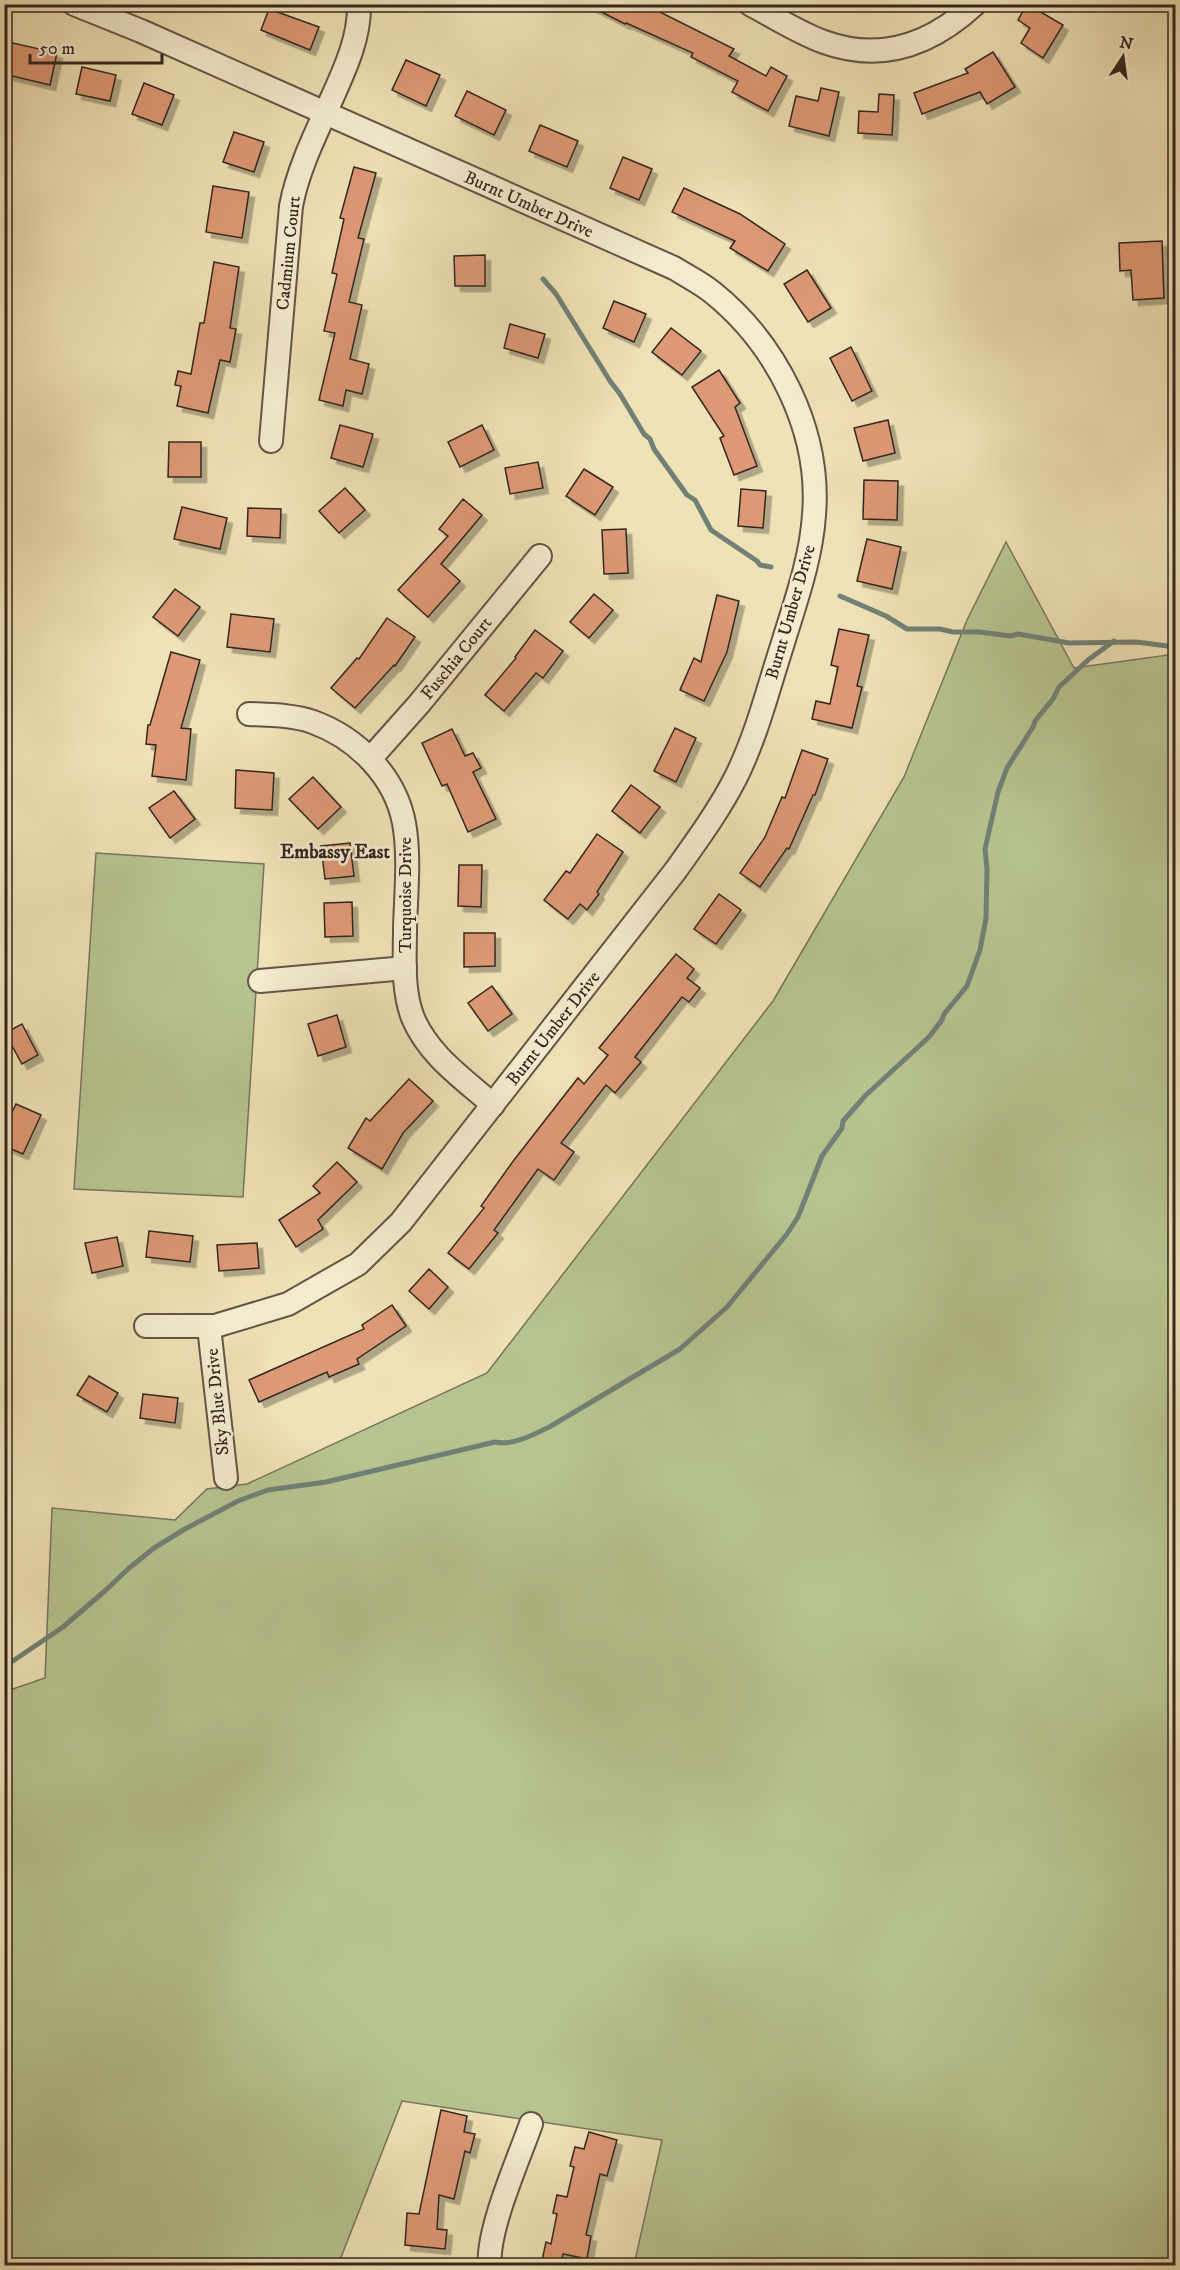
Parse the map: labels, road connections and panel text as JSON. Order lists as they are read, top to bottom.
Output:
{
  "streets": {
    "street": [
      "Burnt Umber Drive",
      "Cadmium Court",
      "Fuschia Court",
      "Turquoise Drive",
      "Sky Blue Drive"
    ]
  },
  "crossings": [
    ["Burnt Umber Drive", "Cadmium Court"],
    ["Burnt Umber Drive", "Turquoise Drive"],
    ["Burnt Umber Drive", "Sky Blue Drive"],
    ["Fuschia Court", "Turquoise Drive"]
  ],
  "districts": ["Embassy East"],
  "scale_bar": "50 m",
  "north": "top"
}
